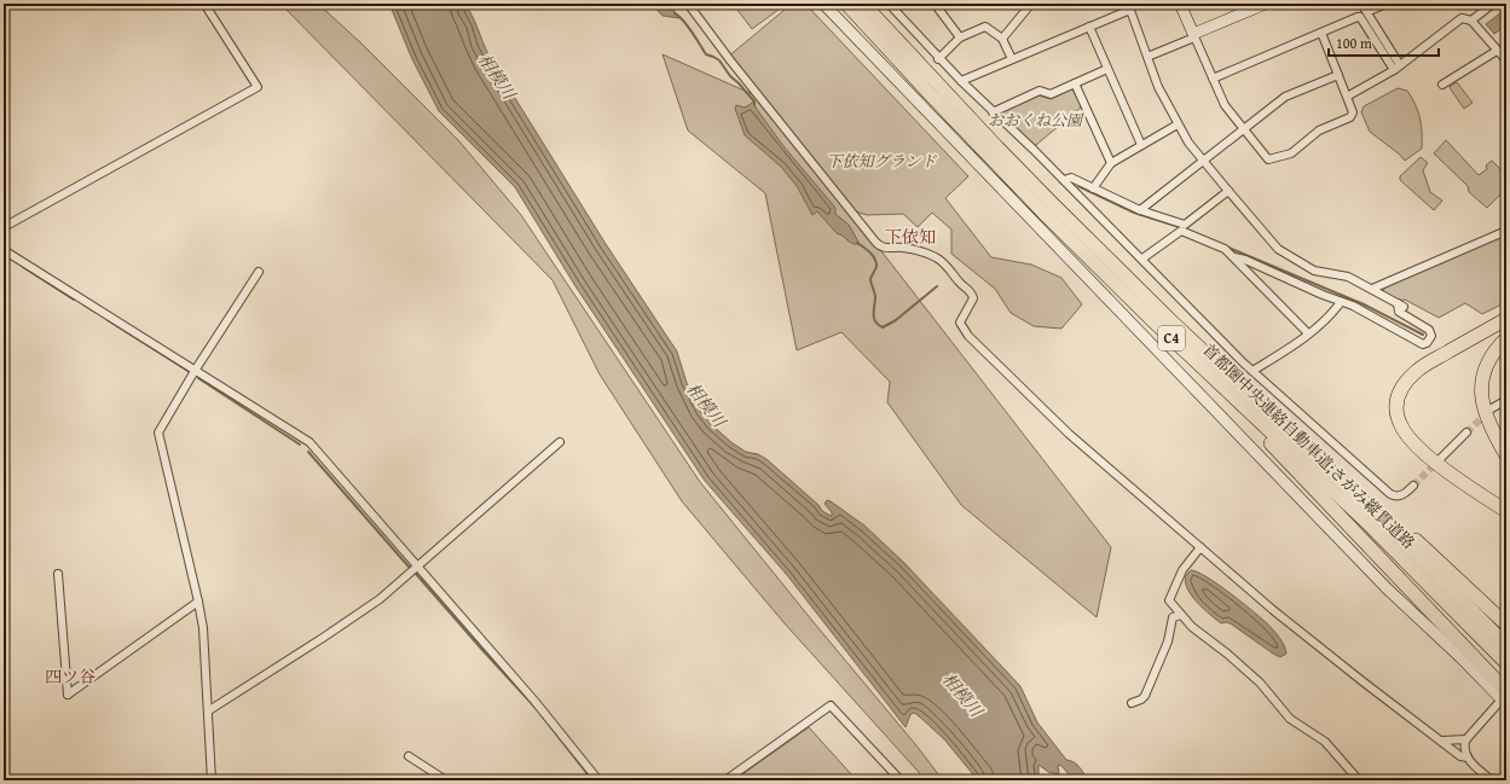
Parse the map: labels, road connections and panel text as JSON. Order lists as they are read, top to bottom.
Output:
{
  "streets": {
    "highway": ["C4", "首都圏中央連絡自動車道;さがみ縦貫道路"]
  },
  "districts": ["下依知", "四ツ谷"],
  "water": ["相模川"],
  "parks": ["おおくね公園", "下依知グランド"],
  "scale_bar": "100 m"
}
